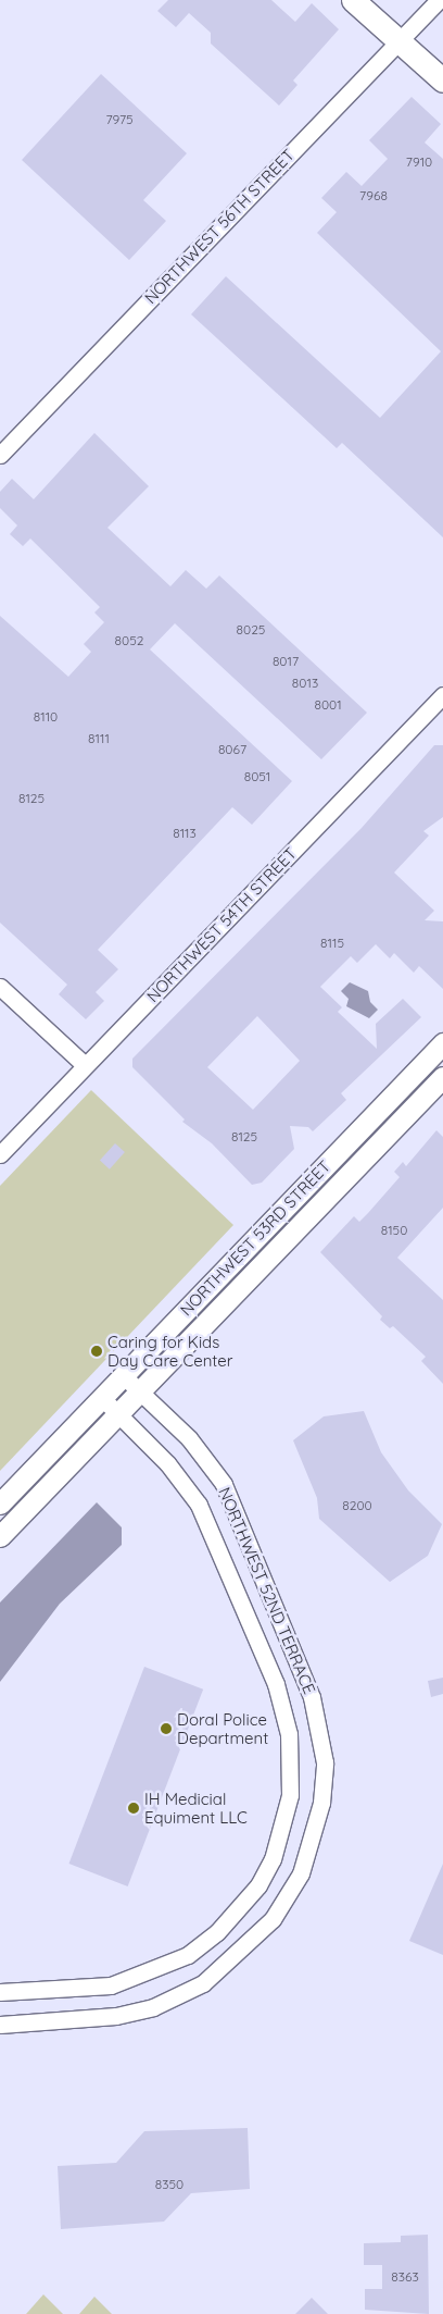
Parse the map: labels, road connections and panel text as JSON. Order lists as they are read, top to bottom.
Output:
{
  "streets": {
    "street": [
      "NORTHWEST 56TH STREET",
      "NORTHWEST 54TH STREET",
      "NORTHWEST 53RD STREET",
      "NORTHWEST 52ND TERRACE"
    ]
  },
  "crossings": [
    ["NORTHWEST 53RD STREET", "NORTHWEST 52ND TERRACE"]
  ],
  "places": ["Caring for Kids Day Care Center", "Doral Police Department", "IH Medicial Equiment LLC"],
  "house_numbers": [
    "7975",
    "7910",
    "7968",
    "8025",
    "8052",
    "8017",
    "8013",
    "8001",
    "8110",
    "8111",
    "8067",
    "8051",
    "8125",
    "8113",
    "8115",
    "8125",
    "8150",
    "8200",
    "8350",
    "8363"
  ]
}
